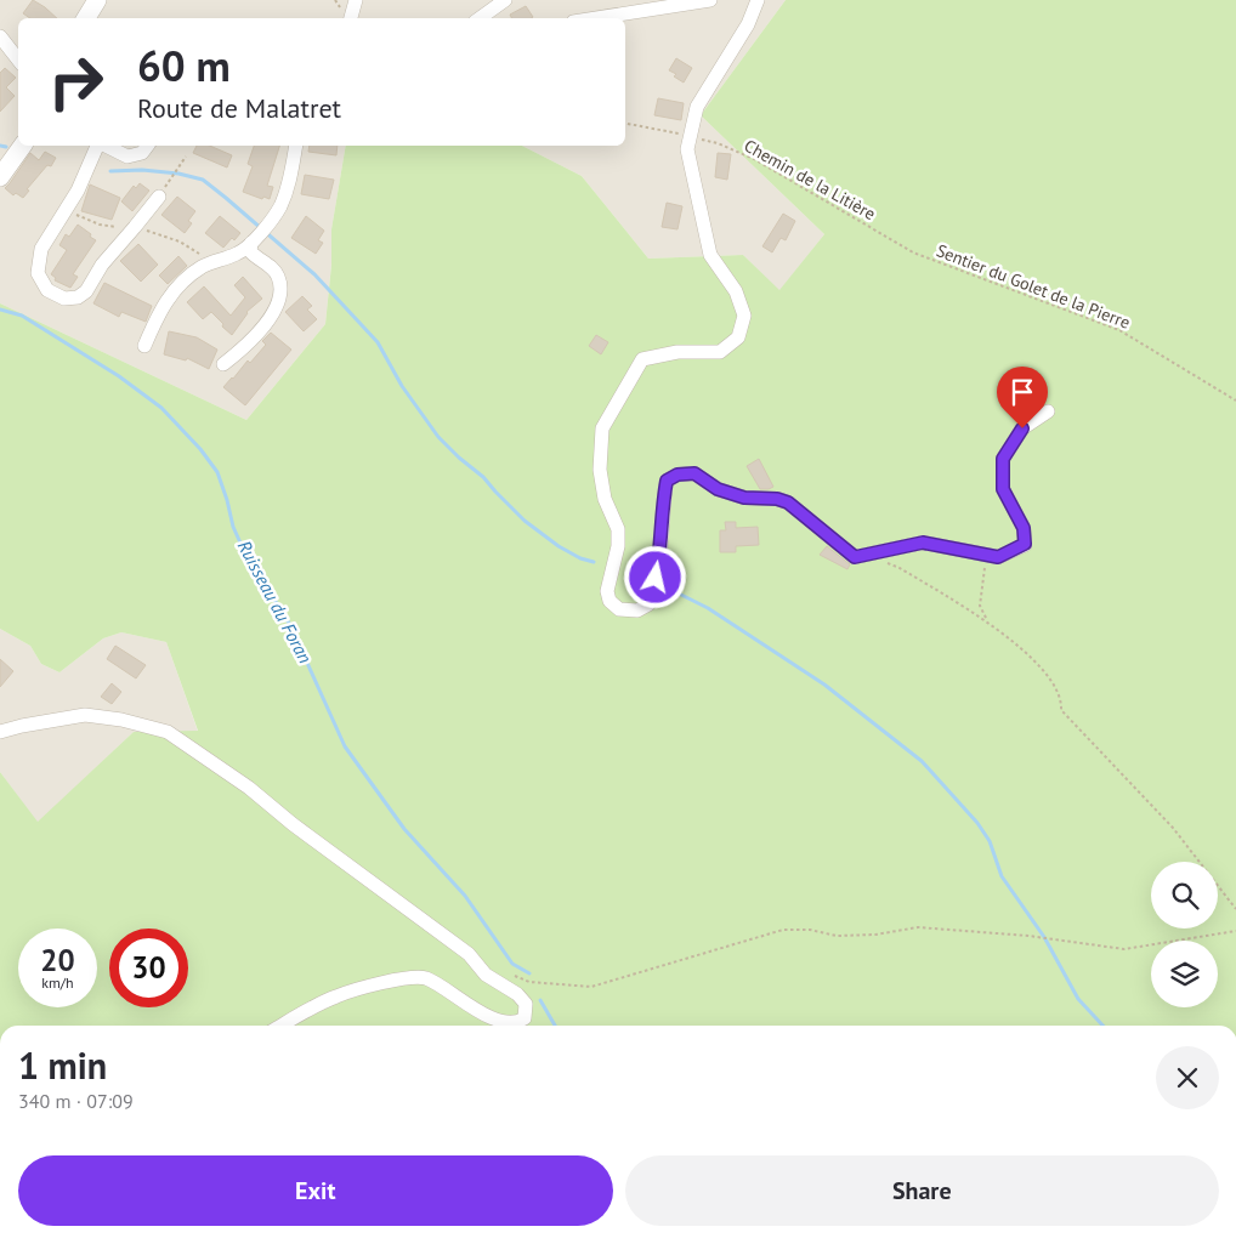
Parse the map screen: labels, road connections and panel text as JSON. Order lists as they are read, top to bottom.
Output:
{
  "streets": {
    "path": ["Chemin de la Litière", "Sentier du Golet de la Pierre"]
  },
  "crossings": [
    ["Chemin de la Litière", "Sentier du Golet de la Pierre"]
  ],
  "water": ["Ruisseau du Foran"],
  "page": {
    "turn": ["60 m", "Route de Malatret"],
    "speed": "20 km/h",
    "limit": "30",
    "heading": ["1 min", "340 m · 07:09"],
    "buttons": ["Exit", "Share"]
  }
}
